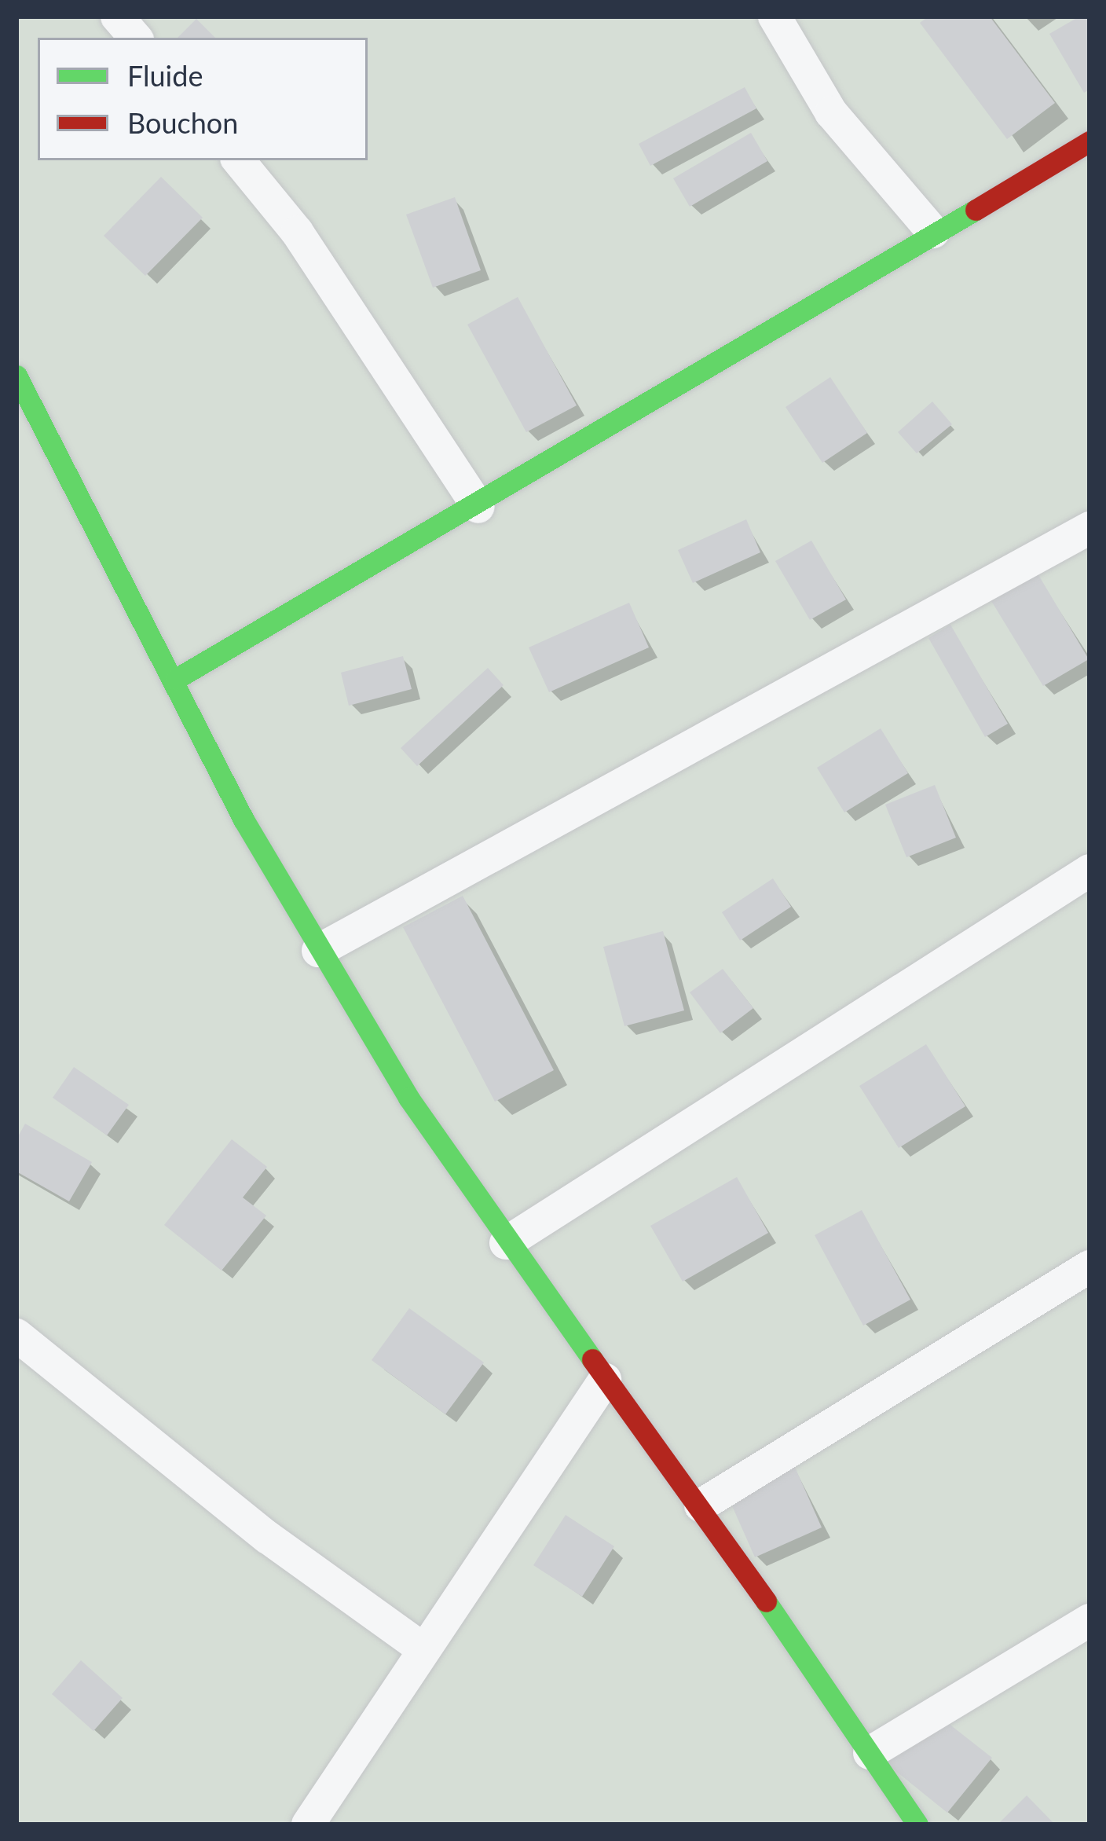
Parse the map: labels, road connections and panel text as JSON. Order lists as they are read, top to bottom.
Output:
{
  "legend": ["Fluide", "Bouchon"]
}
